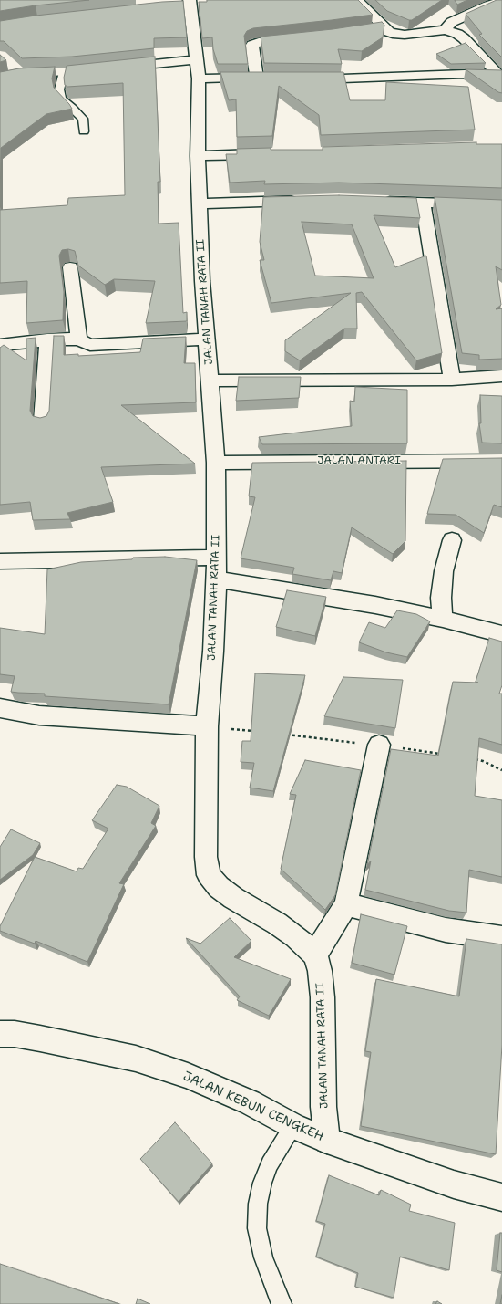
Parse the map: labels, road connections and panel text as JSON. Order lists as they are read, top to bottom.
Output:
{
  "streets": {
    "street": ["JALAN TANAH RATA II", "JALAN ANTARI", "JALAN KEBUN CENGKEH"]
  },
  "crossings": [
    ["JALAN TANAH RATA II", "JALAN ANTARI"],
    ["JALAN TANAH RATA II", "JALAN KEBUN CENGKEH"]
  ]
}
